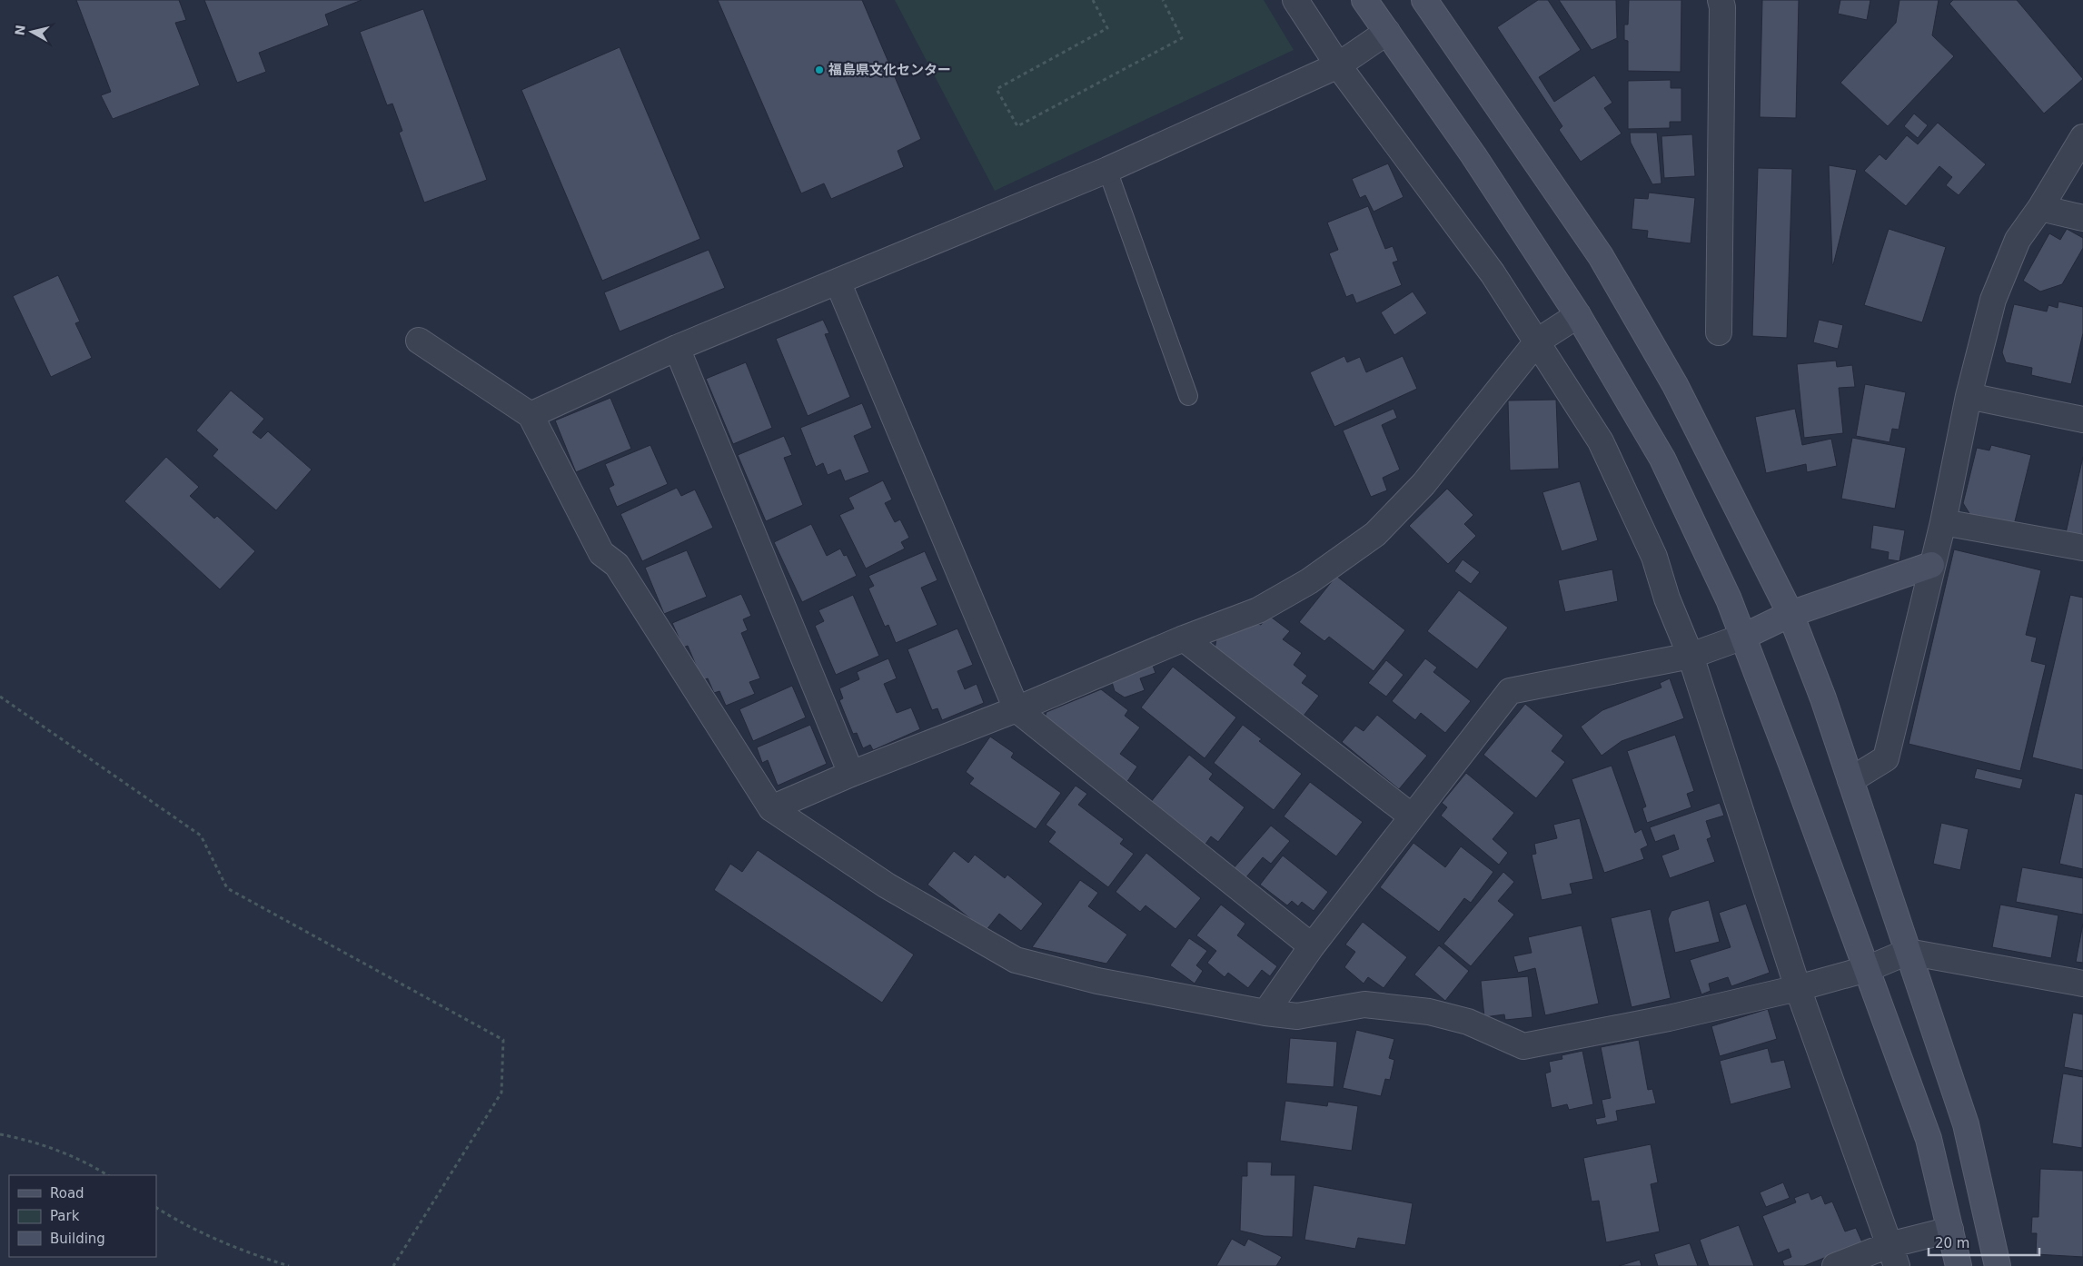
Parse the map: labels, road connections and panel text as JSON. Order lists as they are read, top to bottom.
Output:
{
  "places": ["福島県文化センター"],
  "legend": ["Road", "Park", "Building"],
  "scale_bar": "20 m",
  "north": "left"
}
